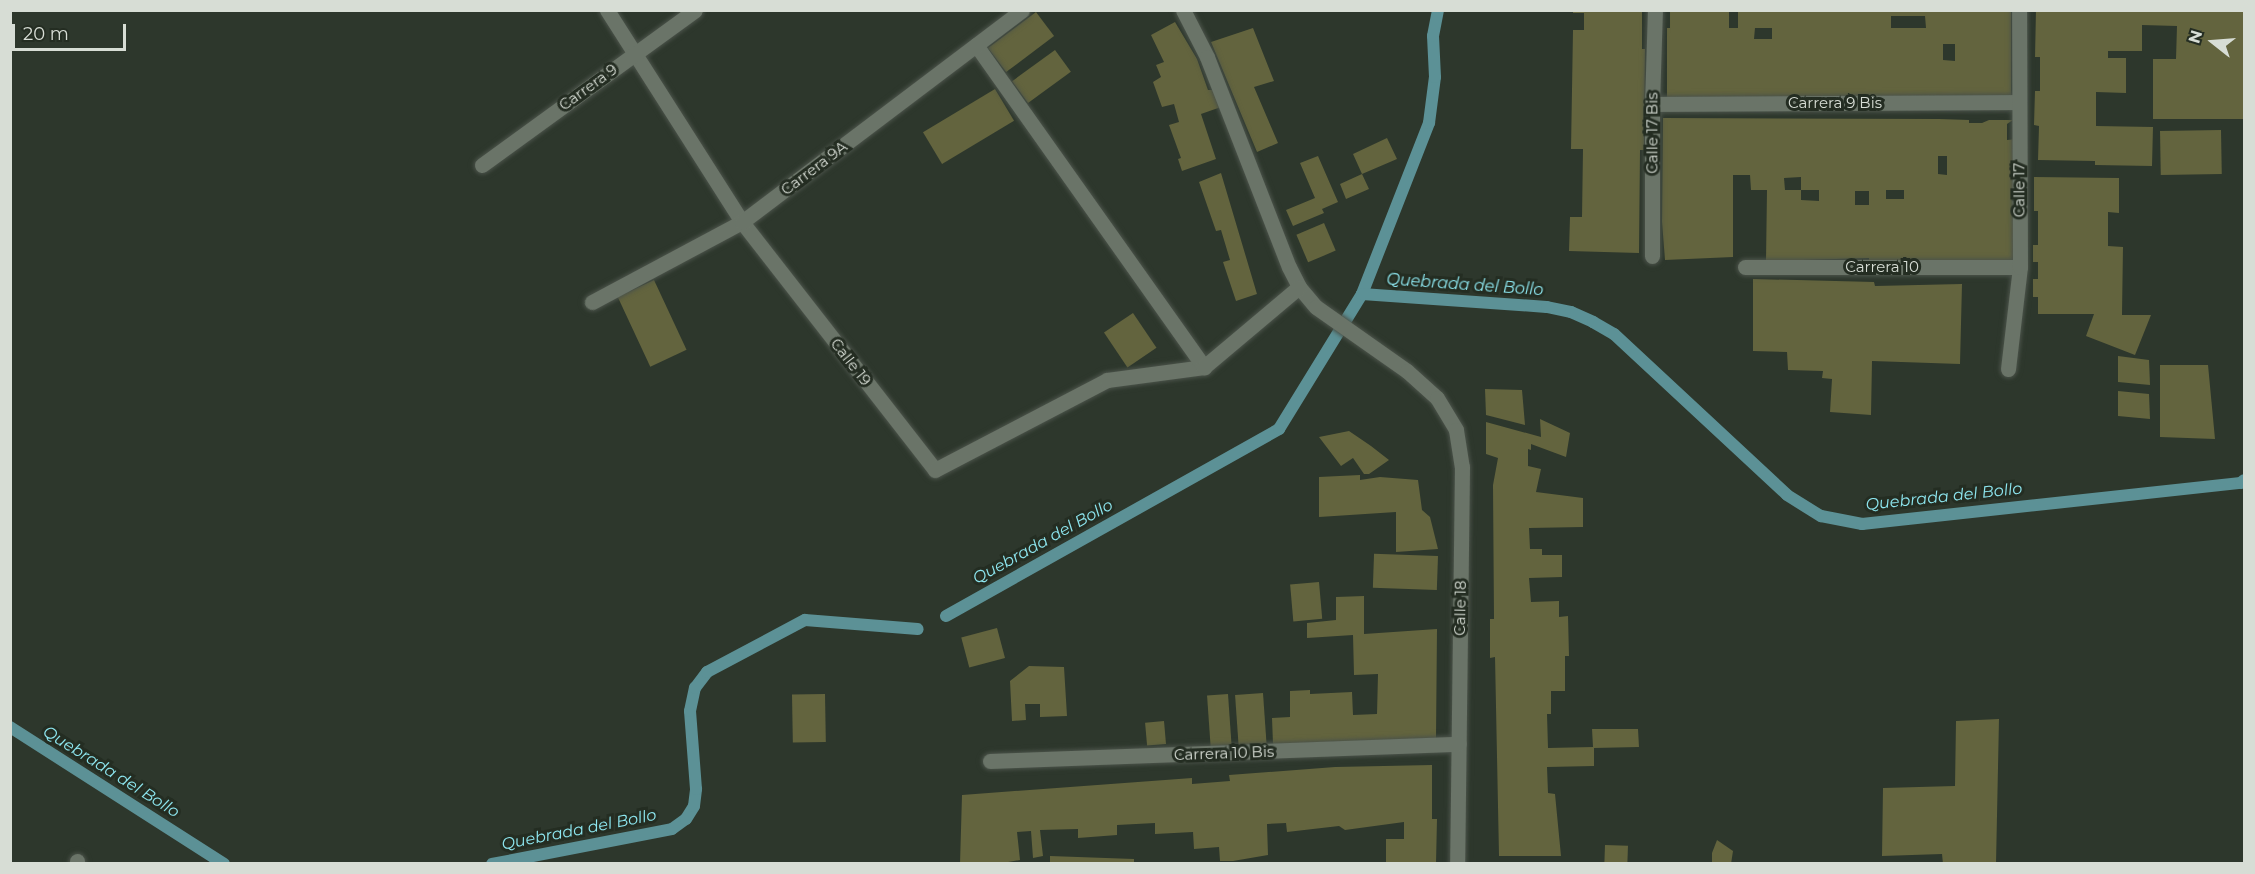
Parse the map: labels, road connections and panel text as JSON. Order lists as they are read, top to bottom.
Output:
{
  "streets": {
    "street": [
      "Carrera 9",
      "Carrera 9 Bis",
      "Calle 17 Bis",
      "Carrera 9A",
      "Calle 17",
      "Carrera 10",
      "Calle 19",
      "Calle 18",
      "Carrera 10 Bis"
    ]
  },
  "crossings": [
    ["Carrera 9", "Calle 19"],
    ["Carrera 9 Bis", "Calle 17 Bis"],
    ["Carrera 9 Bis", "Calle 17"],
    ["Carrera 9A", "Calle 19"],
    ["Calle 17", "Carrera 10"],
    ["Calle 18", "Carrera 10 Bis"]
  ],
  "water": ["Quebrada del Bollo"],
  "scale_bar": "20 m",
  "north": "left"
}
